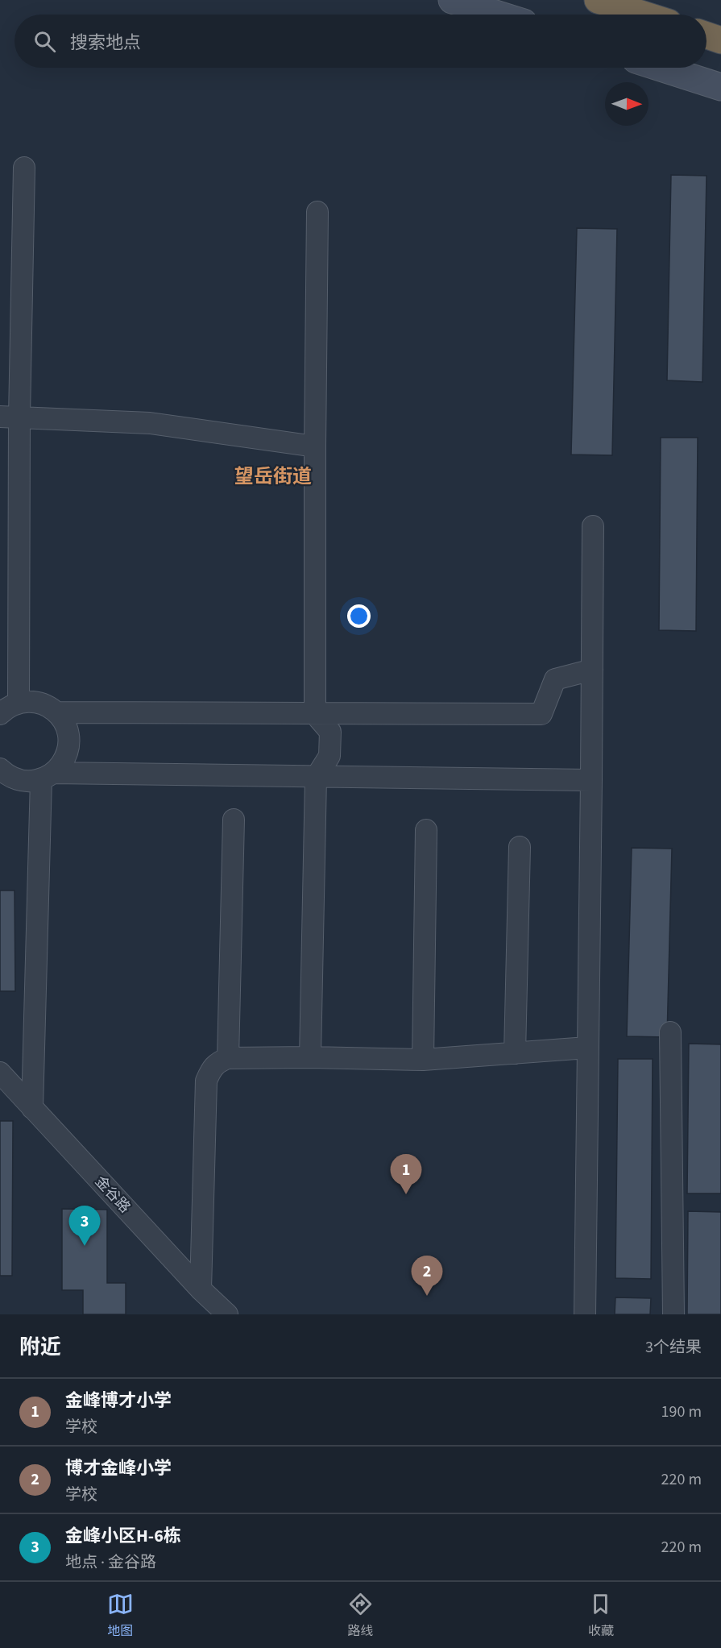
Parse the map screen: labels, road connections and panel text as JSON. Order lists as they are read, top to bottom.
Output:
{
  "streets": {
    "street": ["金谷路"]
  },
  "districts": ["望岳街道"],
  "north": "right",
  "page": {
    "search": "搜索地点",
    "pins": ["1", "3", "2"],
    "heading": ["附近", "3个结果"],
    "list": [
      {
        "mark": "1",
        "name": "金峰博才小学",
        "note": "学校",
        "value": "190 m"
      },
      {
        "mark": "2",
        "name": "博才金峰小学",
        "note": "学校",
        "value": "220 m"
      },
      {
        "mark": "3",
        "name": "金峰小区H-6栋",
        "note": "地点 · 金谷路",
        "value": "220 m"
      }
    ],
    "nav": ["地图", "路线", "收藏"]
  }
}
